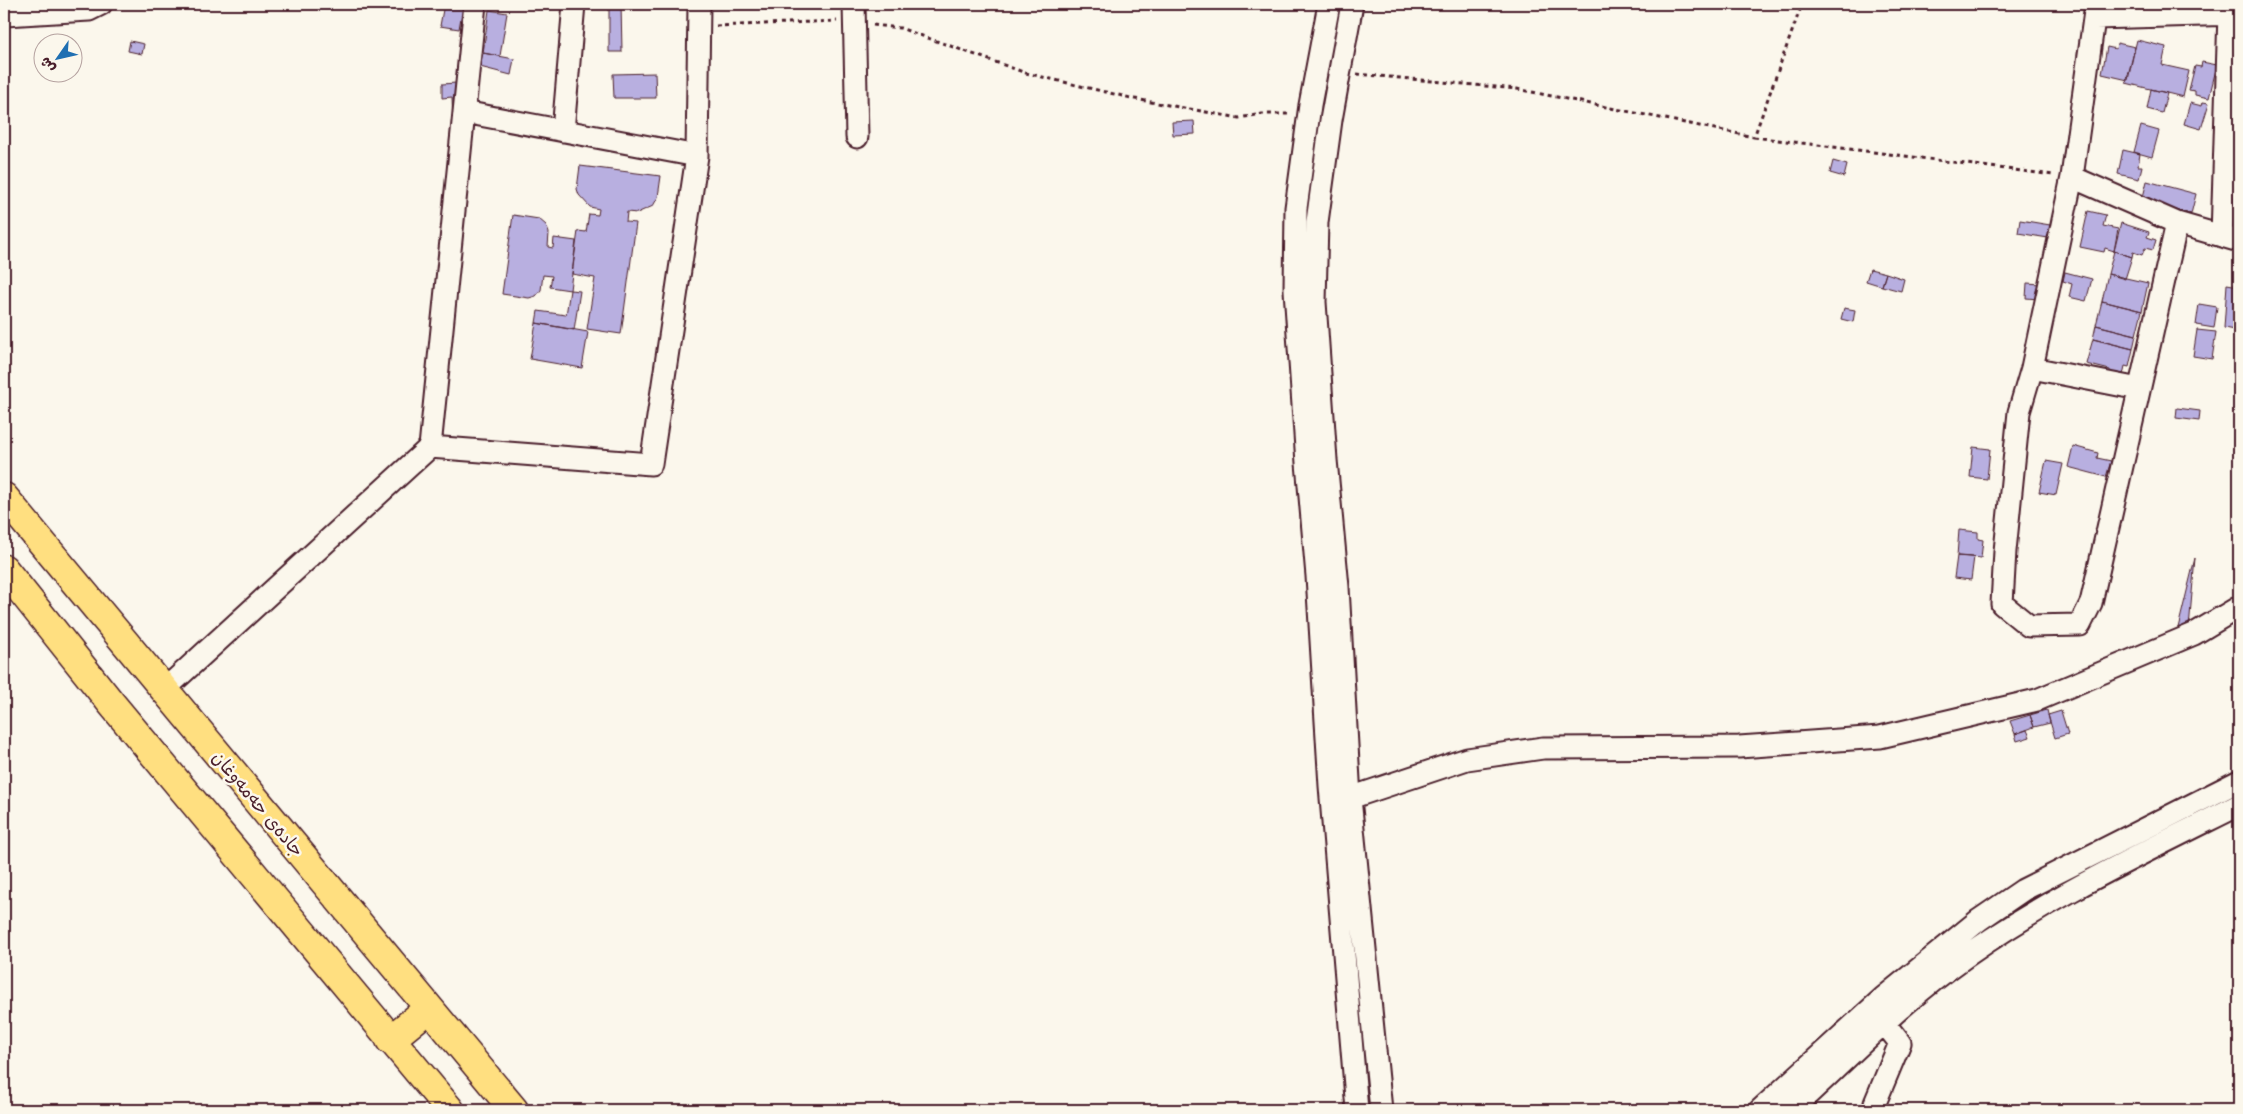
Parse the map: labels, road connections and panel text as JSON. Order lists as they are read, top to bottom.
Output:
{
  "streets": {
    "main road": ["جادەی حەمەوغان"]
  },
  "north": "bottom left"
}
